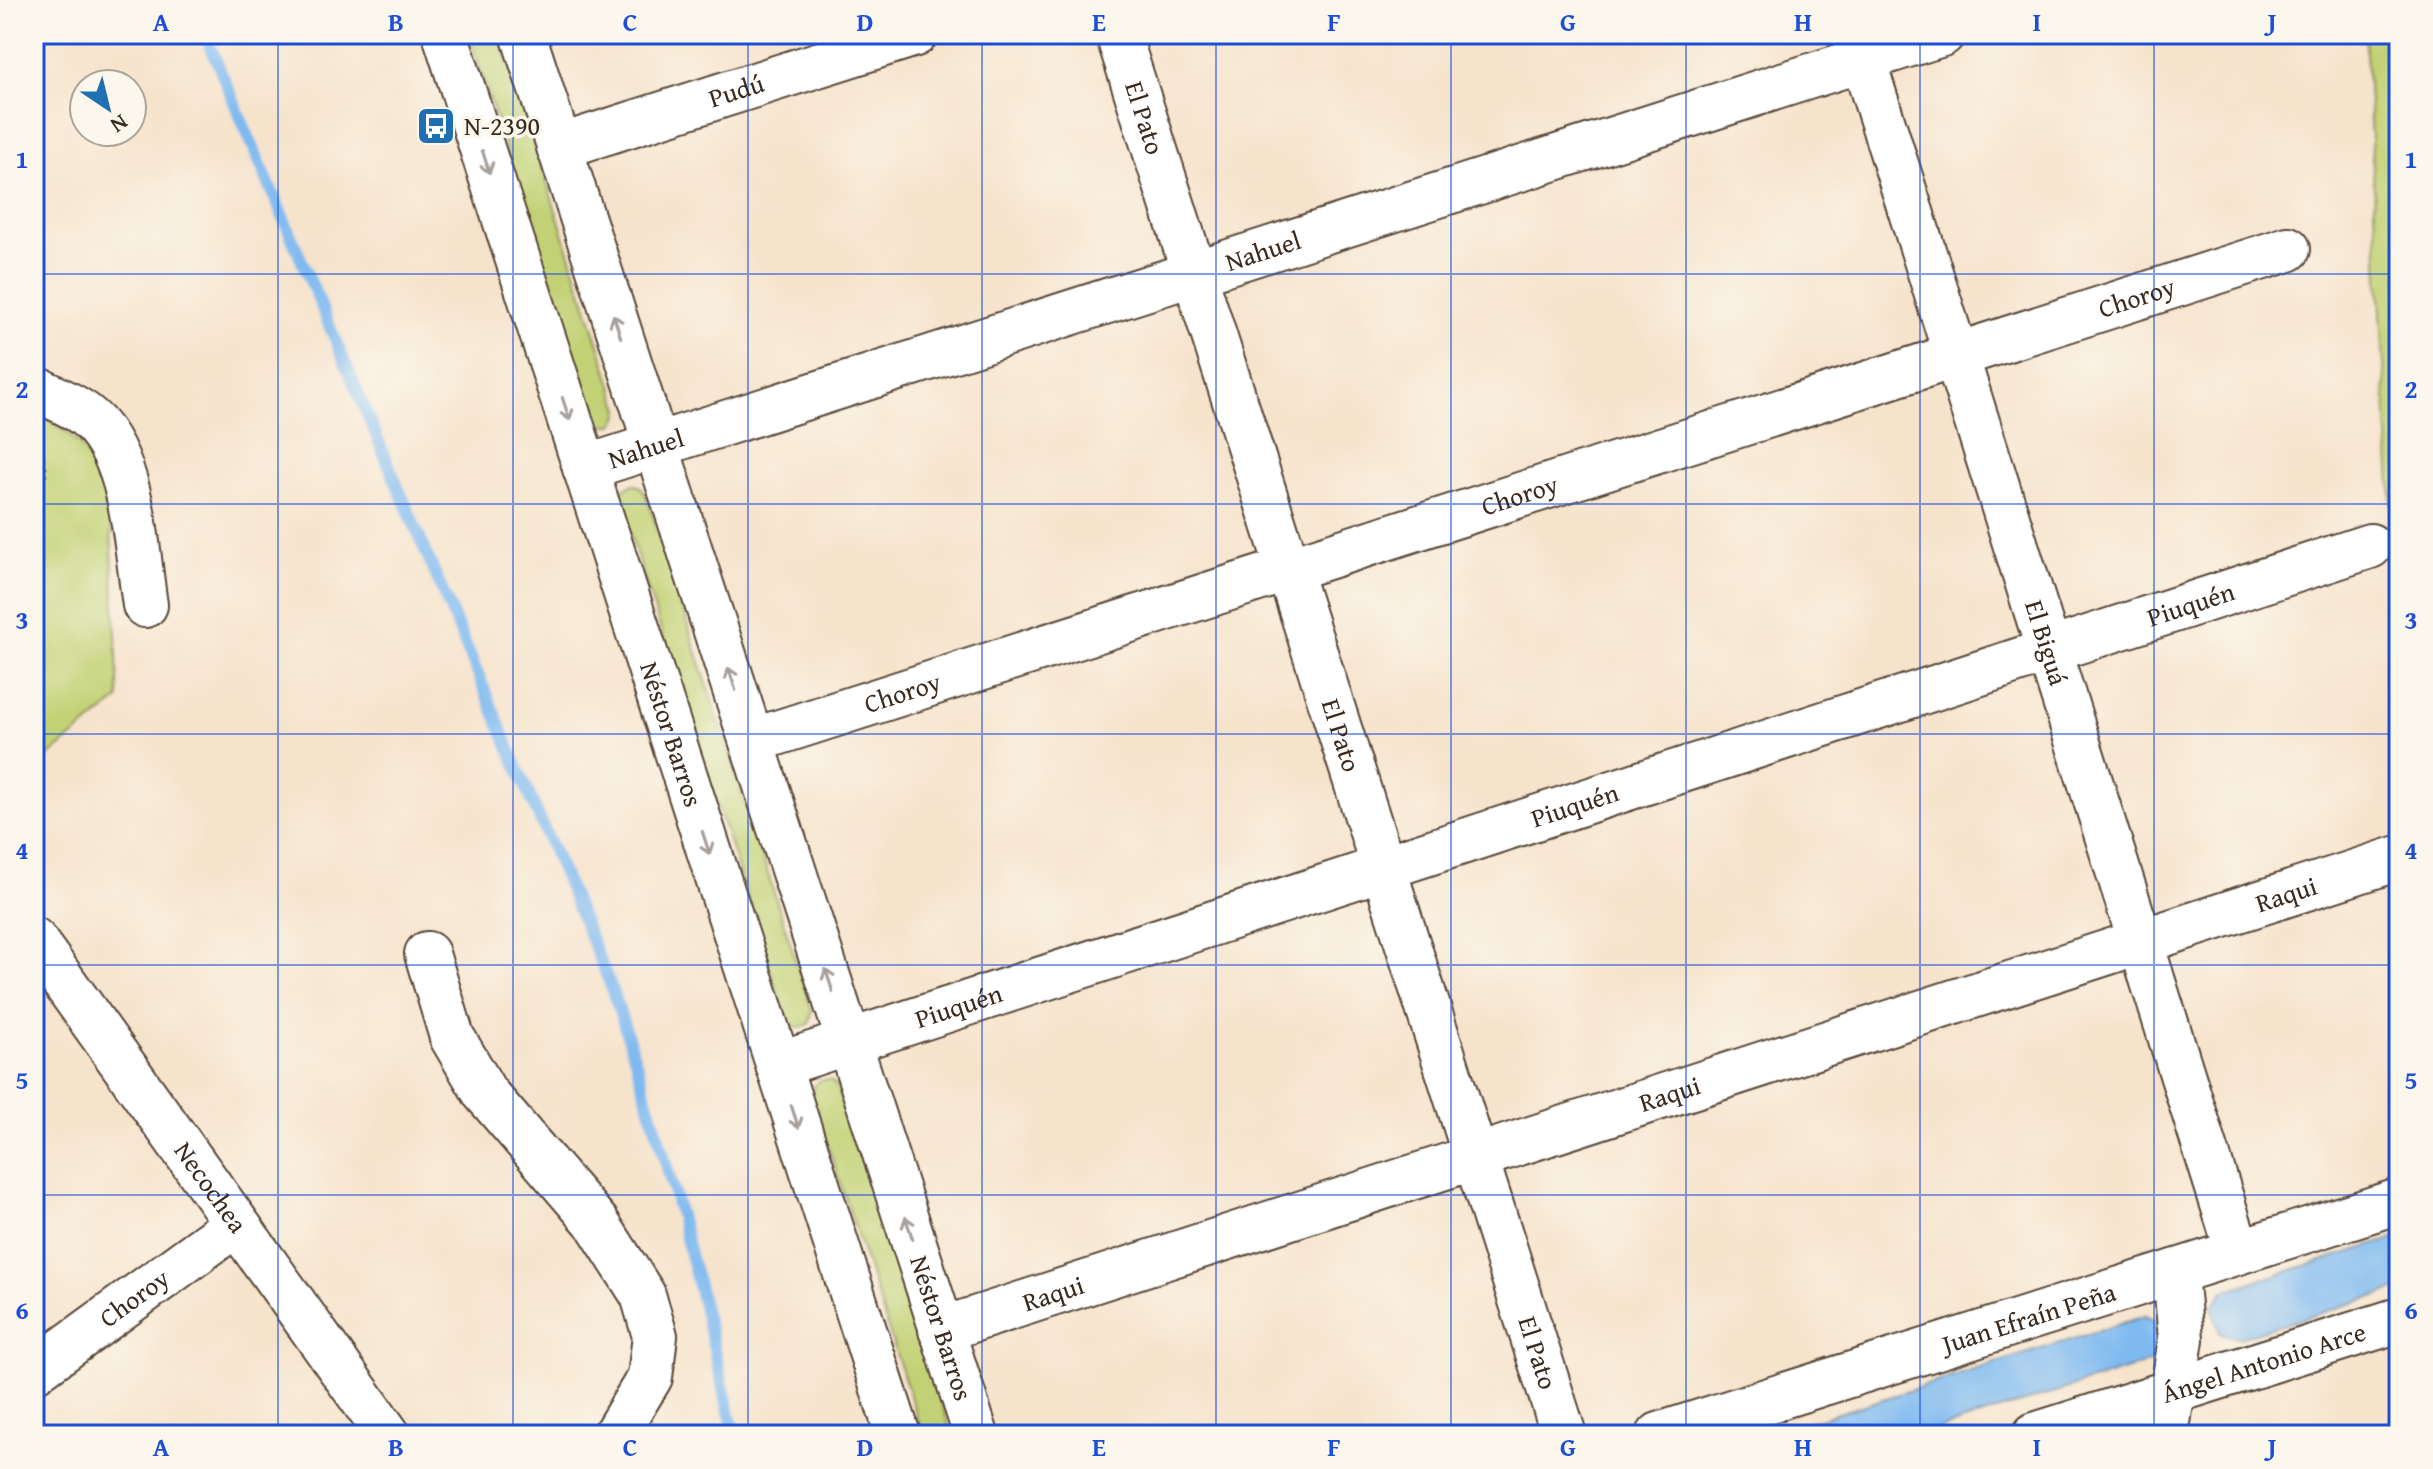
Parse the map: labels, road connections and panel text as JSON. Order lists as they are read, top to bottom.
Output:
{
  "streets": {
    "street": [
      "Pudú",
      "El Pato",
      "Nahuel",
      "Choroy",
      "Piuquén",
      "El Biguá",
      "Néstor Barros",
      "Raqui",
      "Necochea",
      "Juan Efraín Peña",
      "Ángel Antonio Arce"
    ]
  },
  "crossings": [
    ["Pudú", "Néstor Barros"],
    ["El Pato", "Nahuel"],
    ["El Pato", "Choroy"],
    ["El Pato", "Piuquén"],
    ["El Pato", "Raqui"],
    ["Nahuel", "El Biguá"],
    ["Nahuel", "Néstor Barros"],
    ["Choroy", "El Biguá"],
    ["Choroy", "Néstor Barros"],
    ["Choroy", "Necochea"],
    ["Piuquén", "El Biguá"],
    ["Piuquén", "Néstor Barros"],
    ["El Biguá", "Raqui"],
    ["El Biguá", "Juan Efraín Peña"],
    ["Néstor Barros", "Raqui"]
  ],
  "places": {
    "bus stop": ["N-2390"]
  },
  "north": "bottom right",
  "grid": {
    "columns": [
      "A",
      "B",
      "C",
      "D",
      "E",
      "F",
      "G",
      "H",
      "I",
      "J"
    ],
    "rows": [
      "1",
      "2",
      "3",
      "4",
      "5",
      "6"
    ]
  }
}
